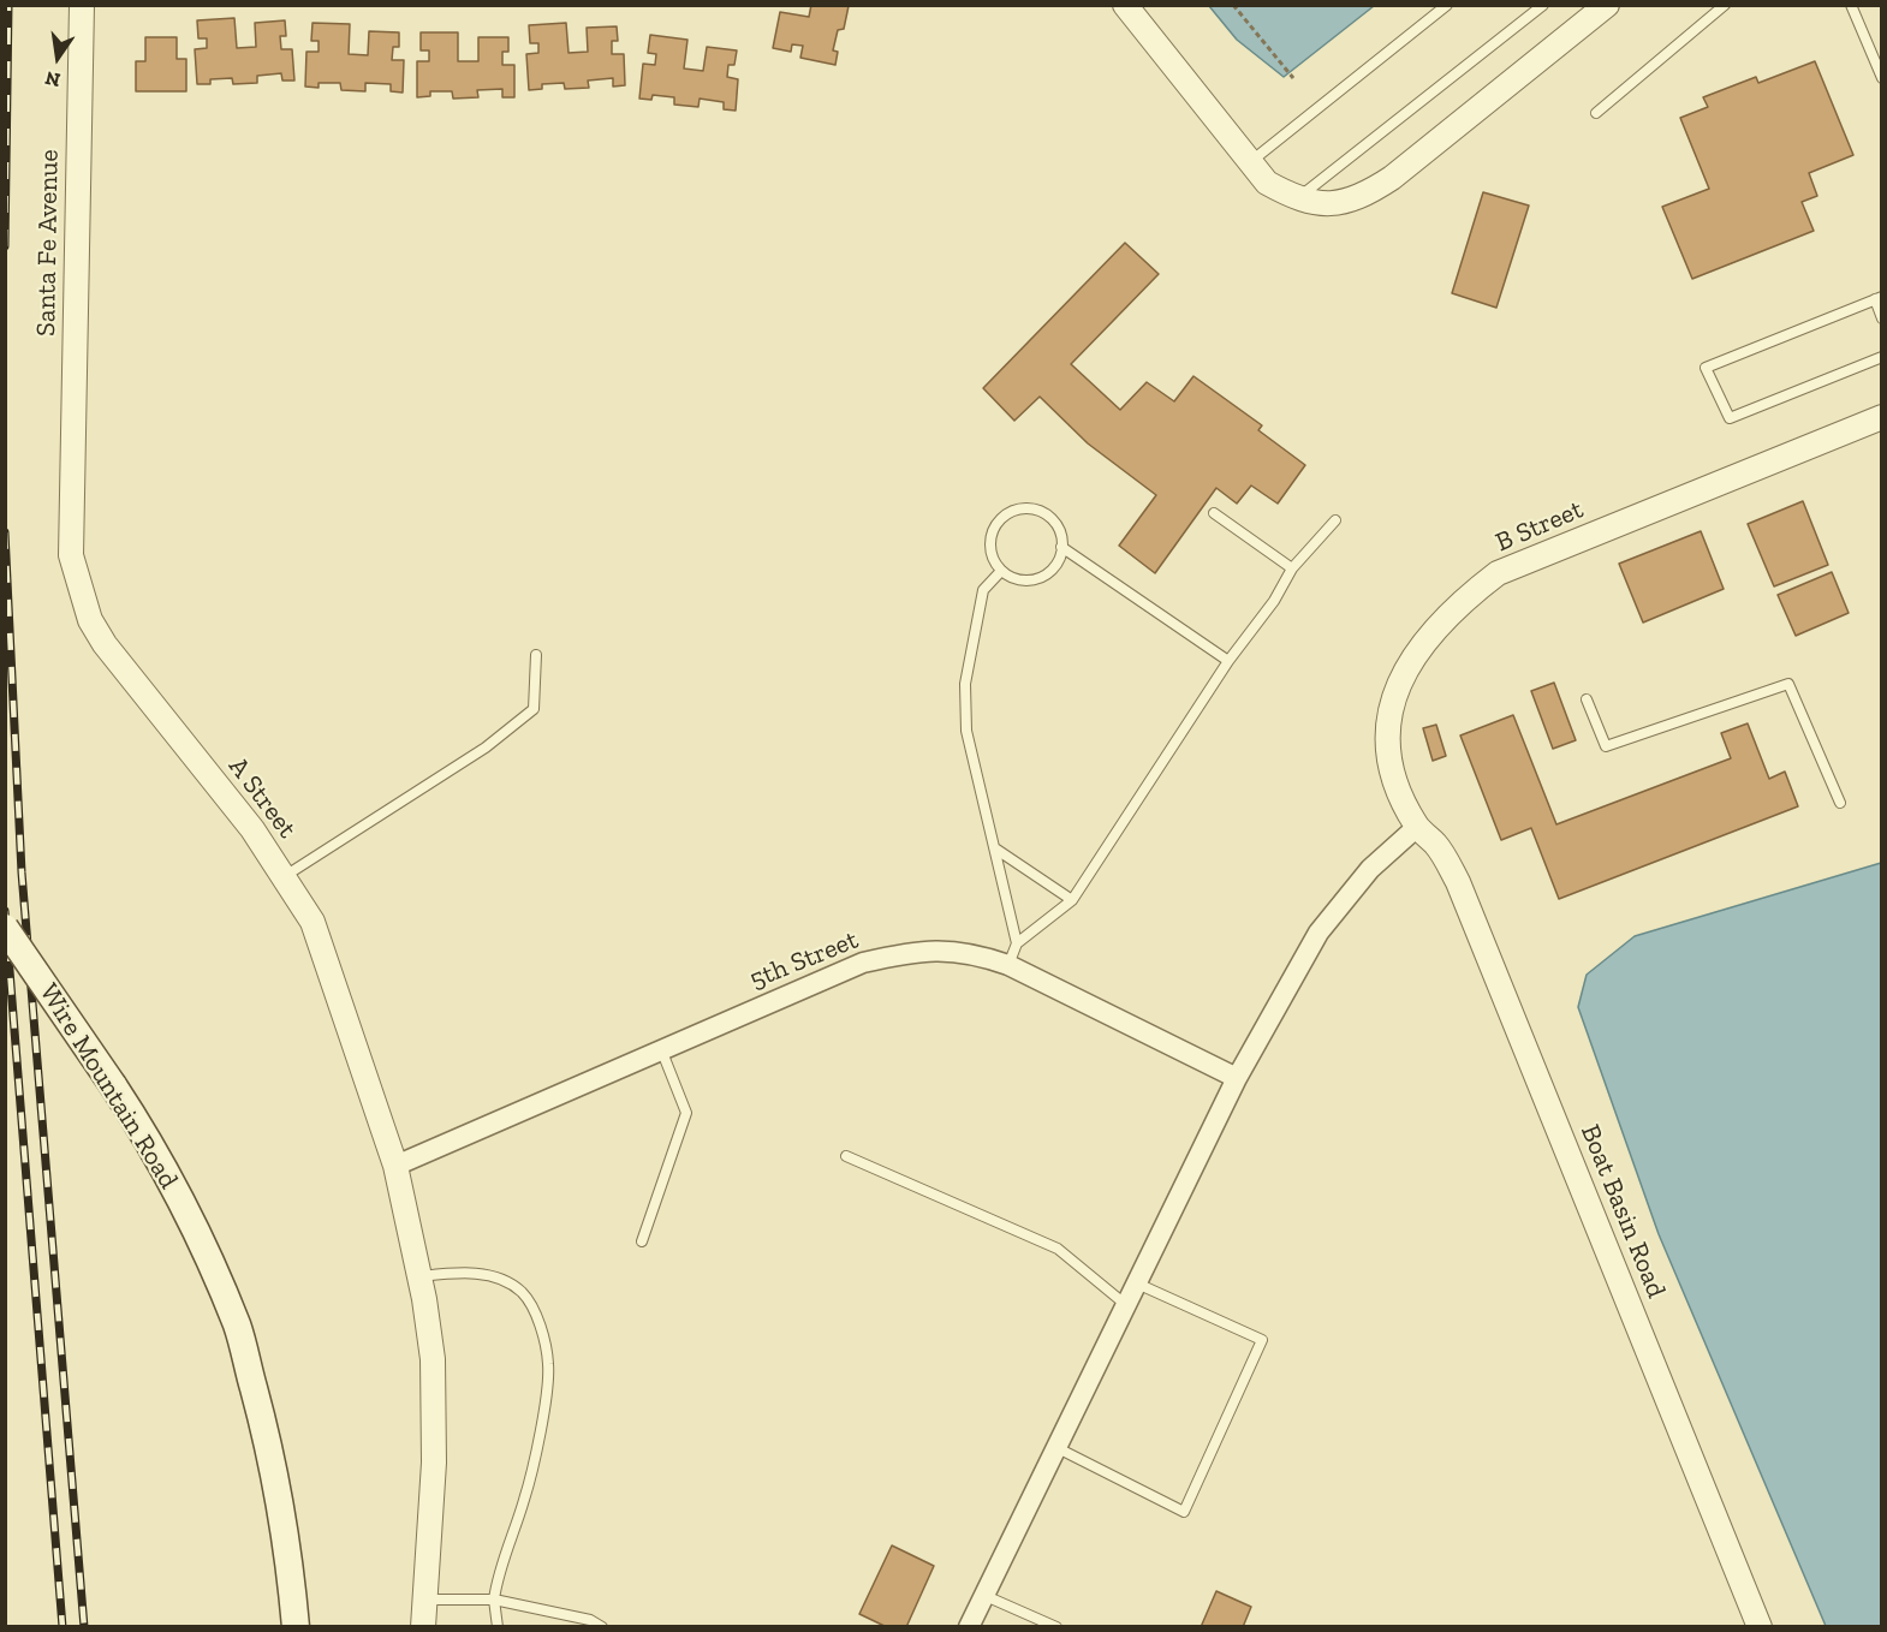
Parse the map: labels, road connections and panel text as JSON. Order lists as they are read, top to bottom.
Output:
{
  "streets": {
    "main road": ["Wire Mountain Road"],
    "street": [
      "Santa Fe Avenue",
      "B Street",
      "A Street",
      "5th Street",
      "Boat Basin Road"
    ]
  },
  "crossings": [
    ["Santa Fe Avenue", "A Street"],
    ["B Street", "Boat Basin Road"],
    ["A Street", "5th Street"]
  ],
  "north": "bottom"
}
